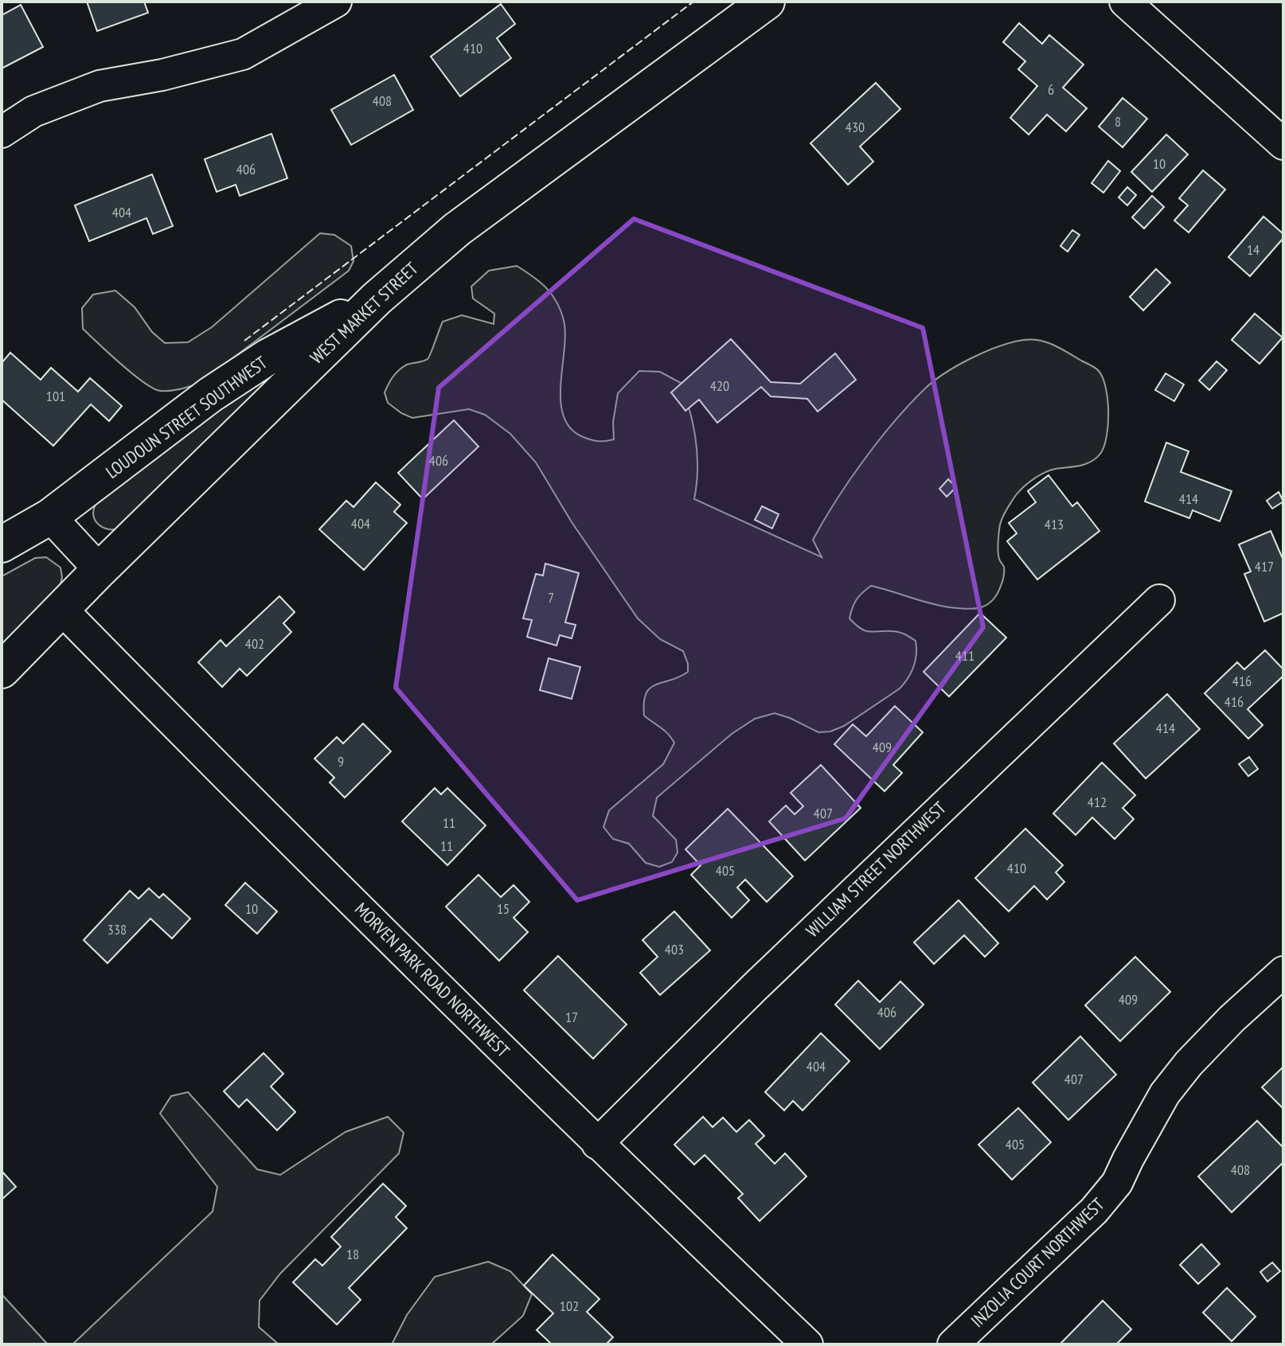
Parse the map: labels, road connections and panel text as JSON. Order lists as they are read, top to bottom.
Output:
{
  "streets": {
    "main road": ["WEST MARKET STREET", "LOUDOUN STREET SOUTHWEST"],
    "street": ["WILLIAM STREET NORTHWEST", "MORVEN PARK ROAD NORTHWEST", "INZOLIA COURT NORTHWEST"]
  },
  "crossings": [
    ["WEST MARKET STREET", "LOUDOUN STREET SOUTHWEST"],
    ["WEST MARKET STREET", "MORVEN PARK ROAD NORTHWEST"],
    ["WILLIAM STREET NORTHWEST", "MORVEN PARK ROAD NORTHWEST"]
  ],
  "house_numbers": [
    "410",
    "6",
    "408",
    "8",
    "430",
    "10",
    "406",
    "404",
    "14",
    "420",
    "101",
    "406",
    "414",
    "404",
    "413",
    "417",
    "7",
    "402",
    "411",
    "416",
    "416",
    "414",
    "409",
    "9",
    "412",
    "407",
    "11",
    "11",
    "410",
    "405",
    "10",
    "15",
    "338",
    "403",
    "409",
    "406",
    "17",
    "404",
    "407",
    "405",
    "408",
    "18",
    "102"
  ]
}
